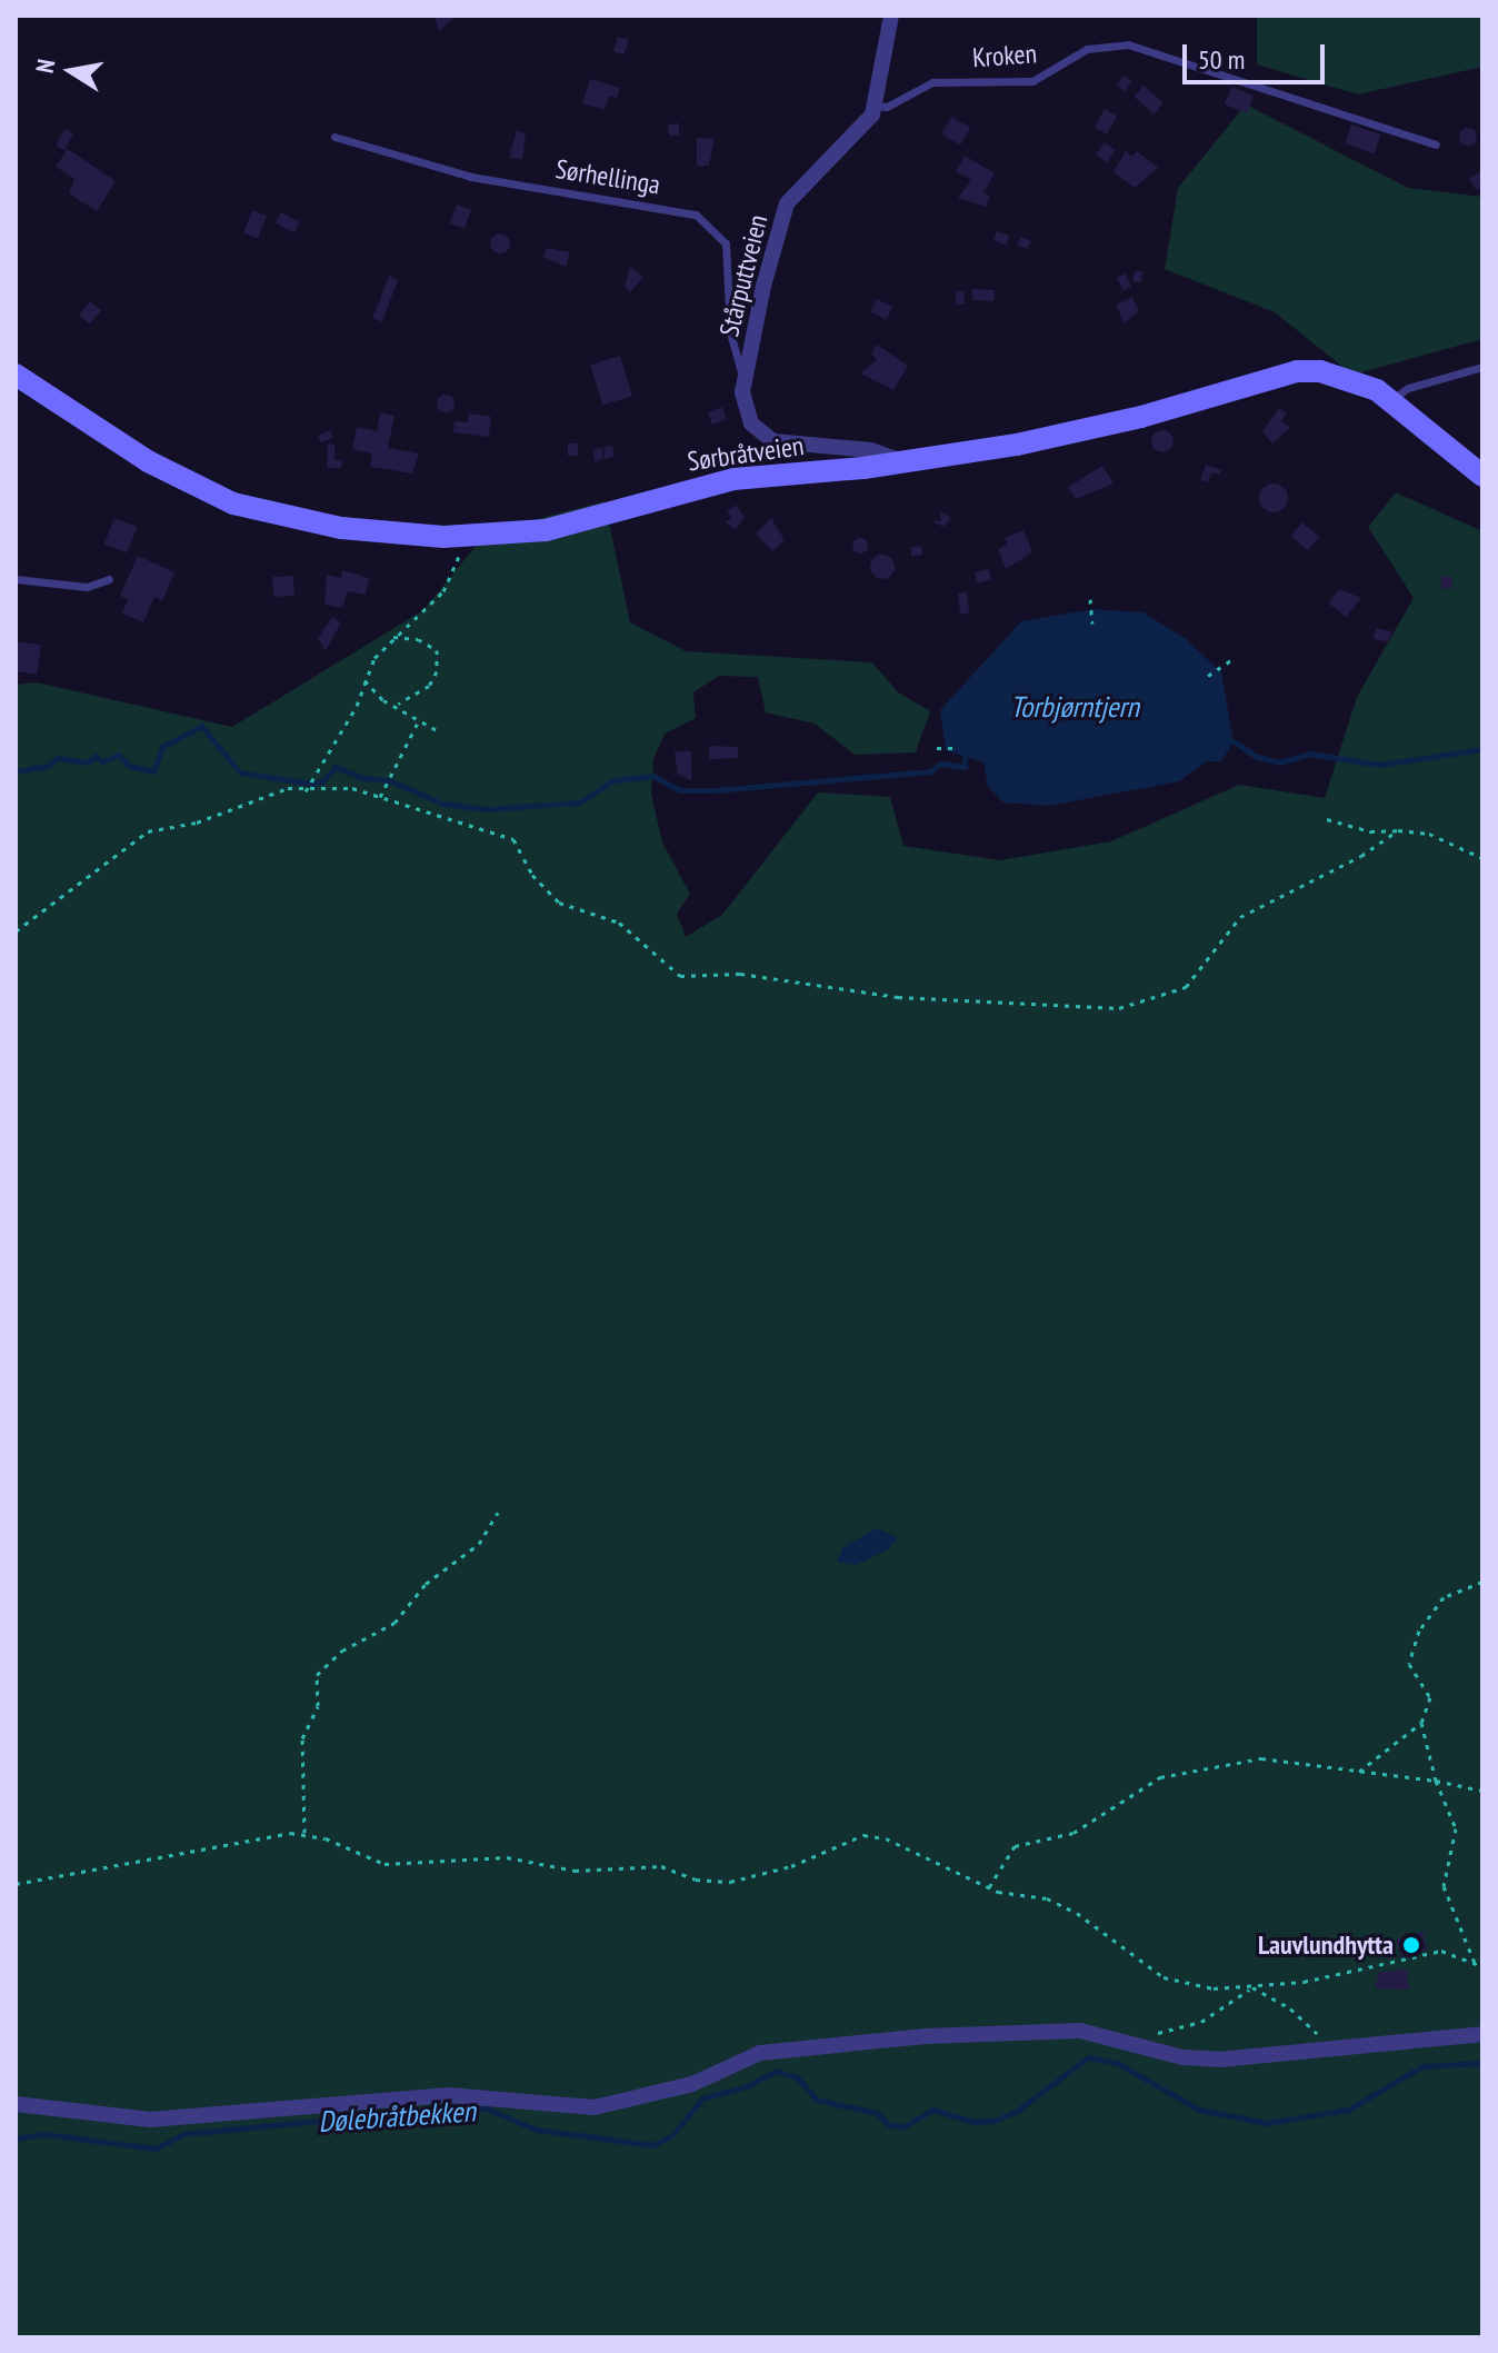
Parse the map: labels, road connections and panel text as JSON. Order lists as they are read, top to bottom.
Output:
{
  "streets": {
    "street": ["Stårputtveien", "Sørbråtveien"],
    "lane": ["Kroken", "Sørhellinga"]
  },
  "crossings": [
    ["Kroken", "Stårputtveien"],
    ["Sørhellinga", "Stårputtveien"],
    ["Stårputtveien", "Sørbråtveien"]
  ],
  "water": ["Torbjørntjern", "Dølebråtbekken"],
  "places": ["Lauvlundhytta"],
  "scale_bar": "50 m",
  "north": "left"
}
